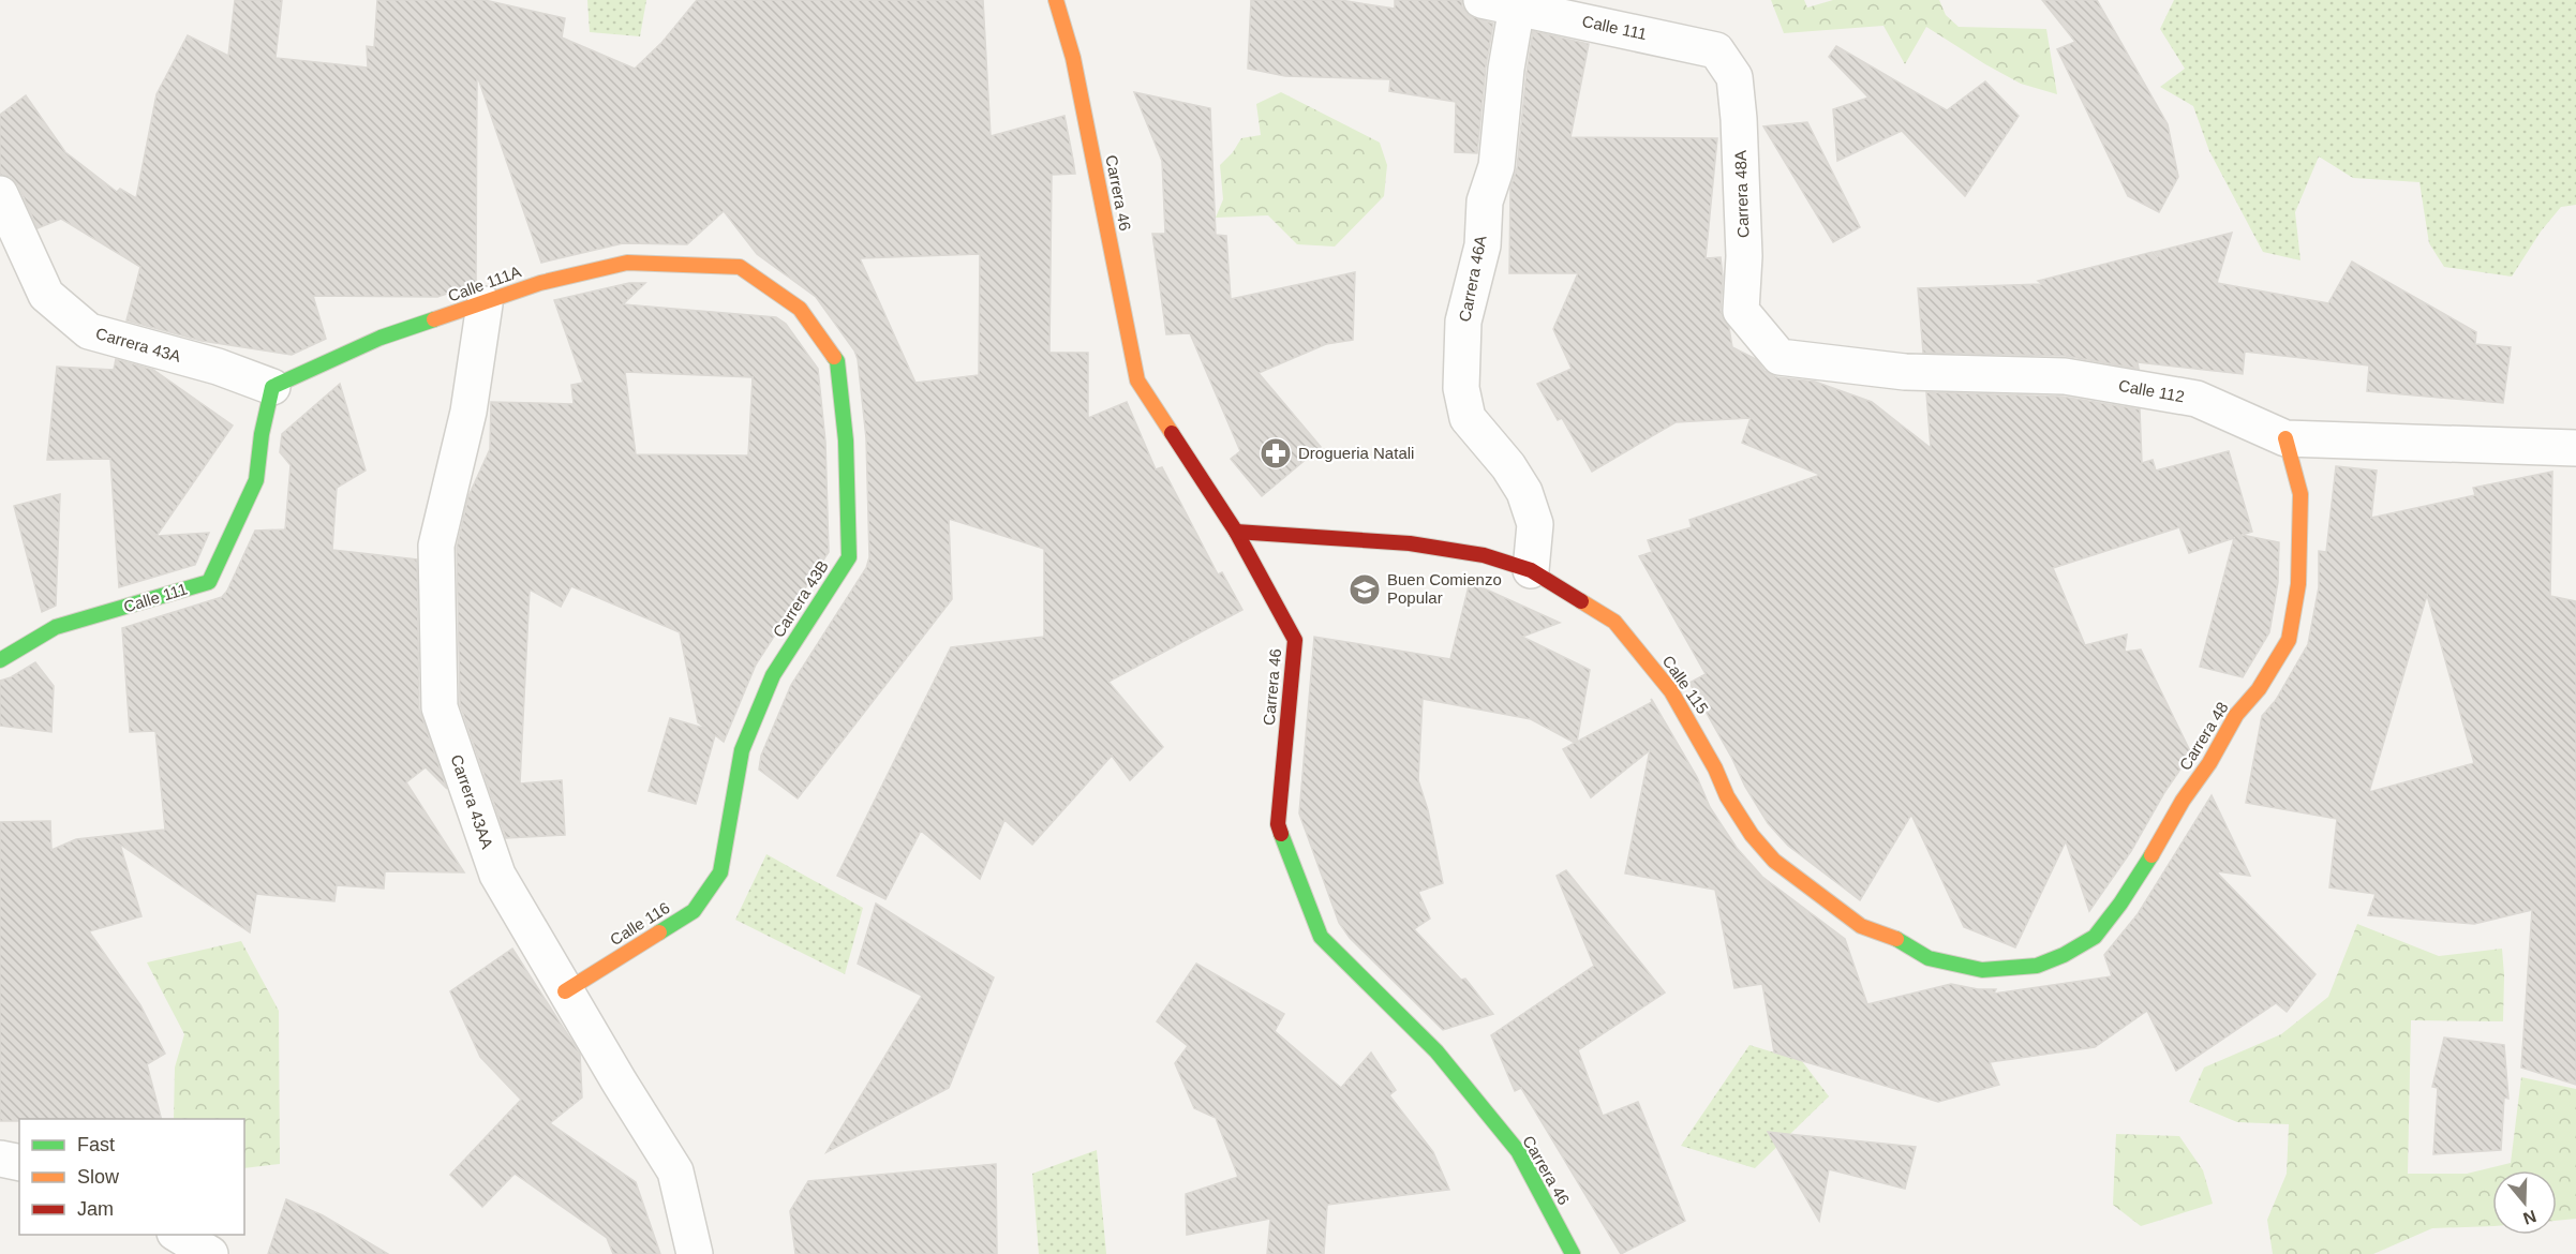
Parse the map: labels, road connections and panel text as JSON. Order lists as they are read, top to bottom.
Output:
{
  "streets": {
    "street": [
      "Calle 111",
      "Carrera 46",
      "Carrera 48A",
      "Carrera 46A",
      "Calle 111A",
      "Carrera 43A",
      "Calle 112",
      "Carrera 43B",
      "Calle 115",
      "Carrera 48",
      "Carrera 43AA",
      "Calle 116"
    ]
  },
  "crossings": [
    ["Calle 111", "Carrera 48A"],
    ["Calle 111", "Carrera 46A"],
    ["Calle 111", "Calle 111A"],
    ["Calle 111", "Carrera 43A"],
    ["Carrera 46", "Calle 115"],
    ["Carrera 48A", "Calle 112"],
    ["Carrera 46A", "Calle 115"],
    ["Calle 111A", "Carrera 43A"],
    ["Calle 111A", "Carrera 43B"],
    ["Calle 111A", "Carrera 43AA"],
    ["Calle 112", "Carrera 48"],
    ["Carrera 43B", "Calle 116"],
    ["Calle 115", "Carrera 48"],
    ["Carrera 43AA", "Calle 116"]
  ],
  "places": {
    "pharmacy": ["Drogueria Natali"],
    "school or university": ["Buen Comienzo Popular"]
  },
  "legend": ["Fast", "Slow", "Jam"],
  "north": "bottom"
}
